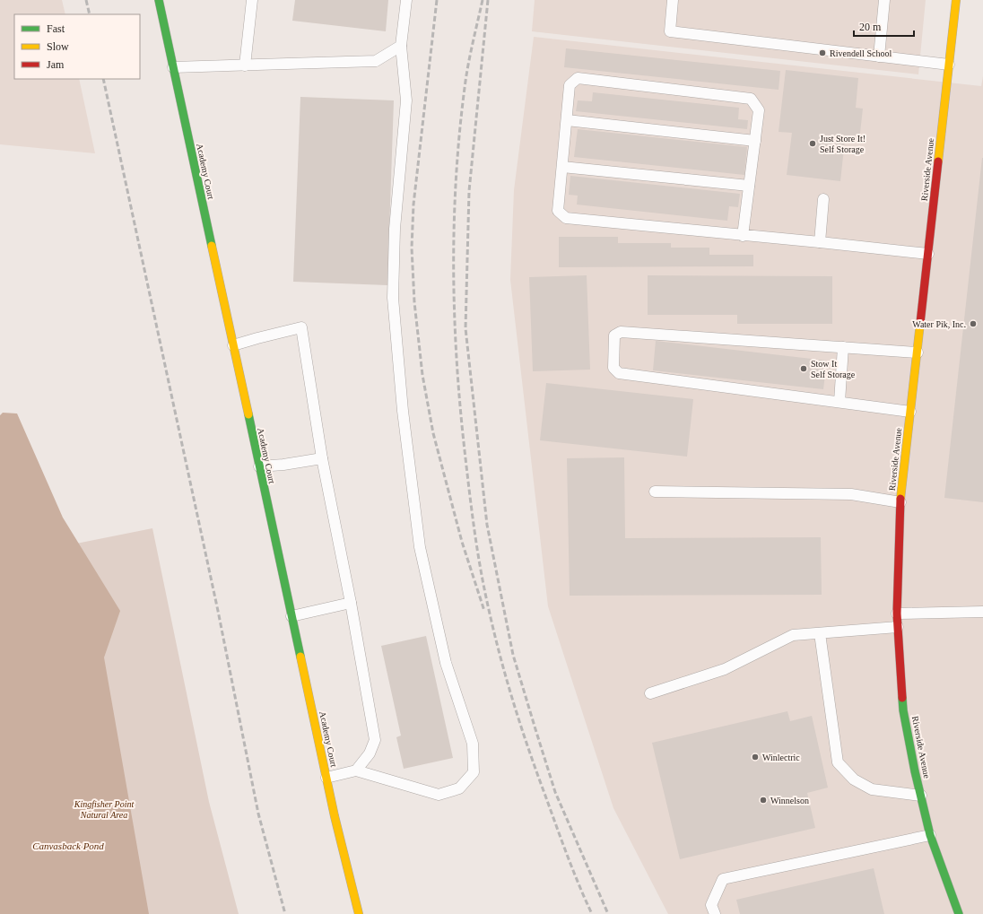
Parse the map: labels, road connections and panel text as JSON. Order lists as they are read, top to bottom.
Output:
{
  "streets": {
    "main road": ["Riverside Avenue", "Academy Court"]
  },
  "water": ["Canvasback Pond"],
  "parks": ["Kingfisher Point Natural Area"],
  "places": [
    "Rivendell School",
    "Just Store It! Self Storage",
    "Water Pik, Inc.",
    "Stow It Self Storage",
    "Winlectric",
    "Winnelson"
  ],
  "legend": ["Fast", "Slow", "Jam"],
  "scale_bar": "20 m"
}
